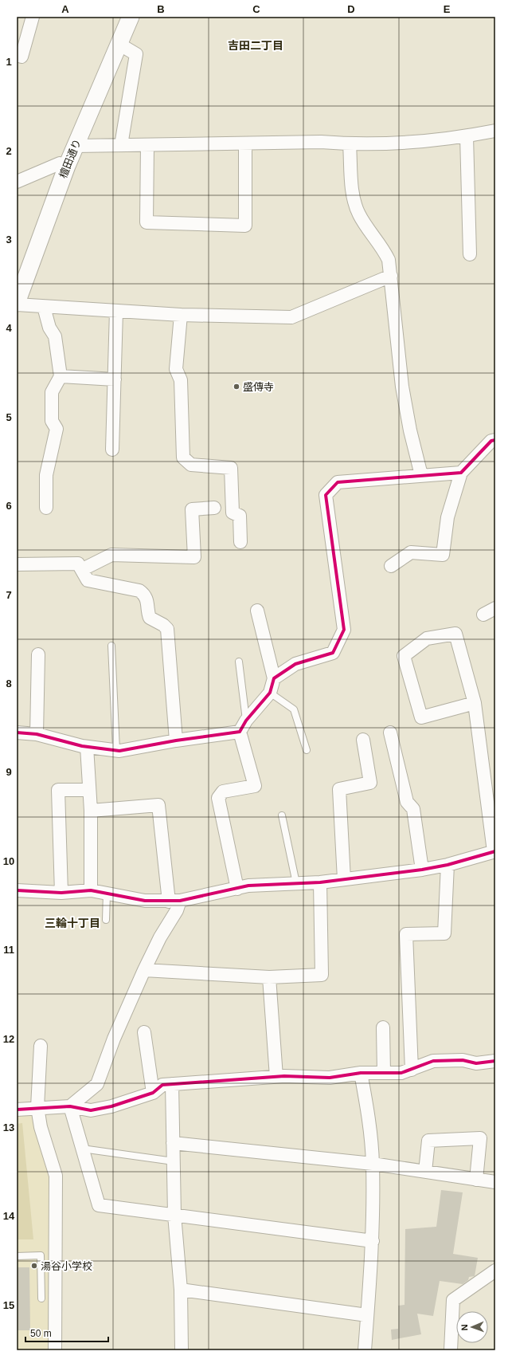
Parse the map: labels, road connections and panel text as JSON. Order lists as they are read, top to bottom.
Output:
{
  "streets": {
    "street": ["檀田通り"]
  },
  "districts": ["吉田二丁目", "三輪十丁目"],
  "places": ["盛傳寺", "湯谷小学校"],
  "scale_bar": "50 m",
  "north": "left",
  "grid": {
    "columns": [
      "A",
      "B",
      "C",
      "D",
      "E"
    ],
    "rows": [
      "1",
      "2",
      "3",
      "4",
      "5",
      "6",
      "7",
      "8",
      "9",
      "10",
      "11",
      "12",
      "13",
      "14",
      "15"
    ]
  }
}
